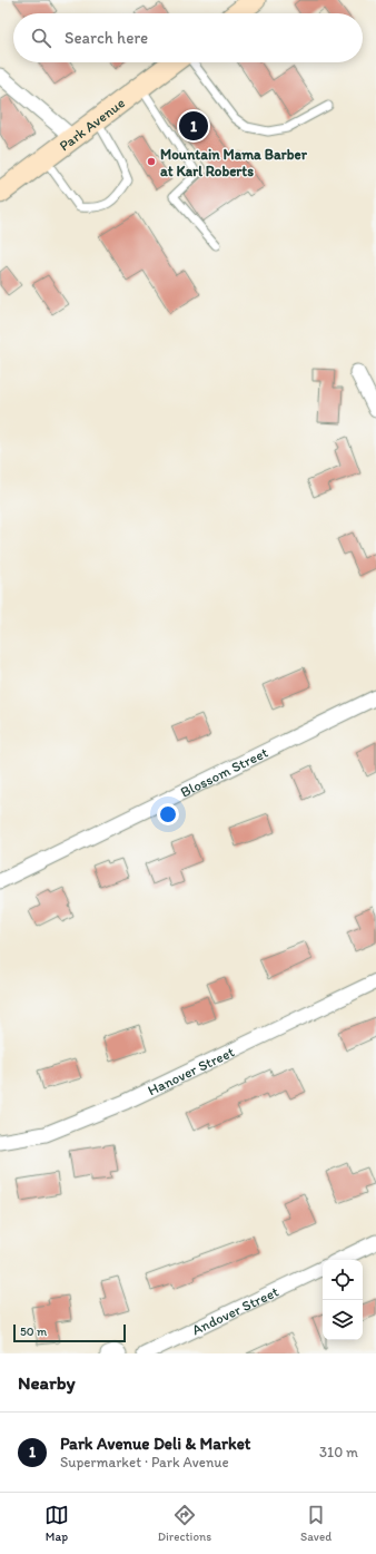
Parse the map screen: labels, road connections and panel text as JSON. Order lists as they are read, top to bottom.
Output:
{
  "streets": {
    "street": [
      "Park Avenue",
      "Blossom Street",
      "Hanover Street",
      "Andover Street"
    ]
  },
  "places": ["Mountain Mama Barber at Karl Roberts"],
  "scale_bar": "50 m",
  "page": {
    "search": "Search here",
    "pins": "1",
    "scale": "50 m",
    "heading": "Nearby",
    "list": [
      {
        "mark": "1",
        "name": "Park Avenue Deli & Market",
        "note": "Supermarket · Park Avenue",
        "value": "310 m"
      }
    ],
    "nav": ["Map", "Directions", "Saved"]
  }
}
